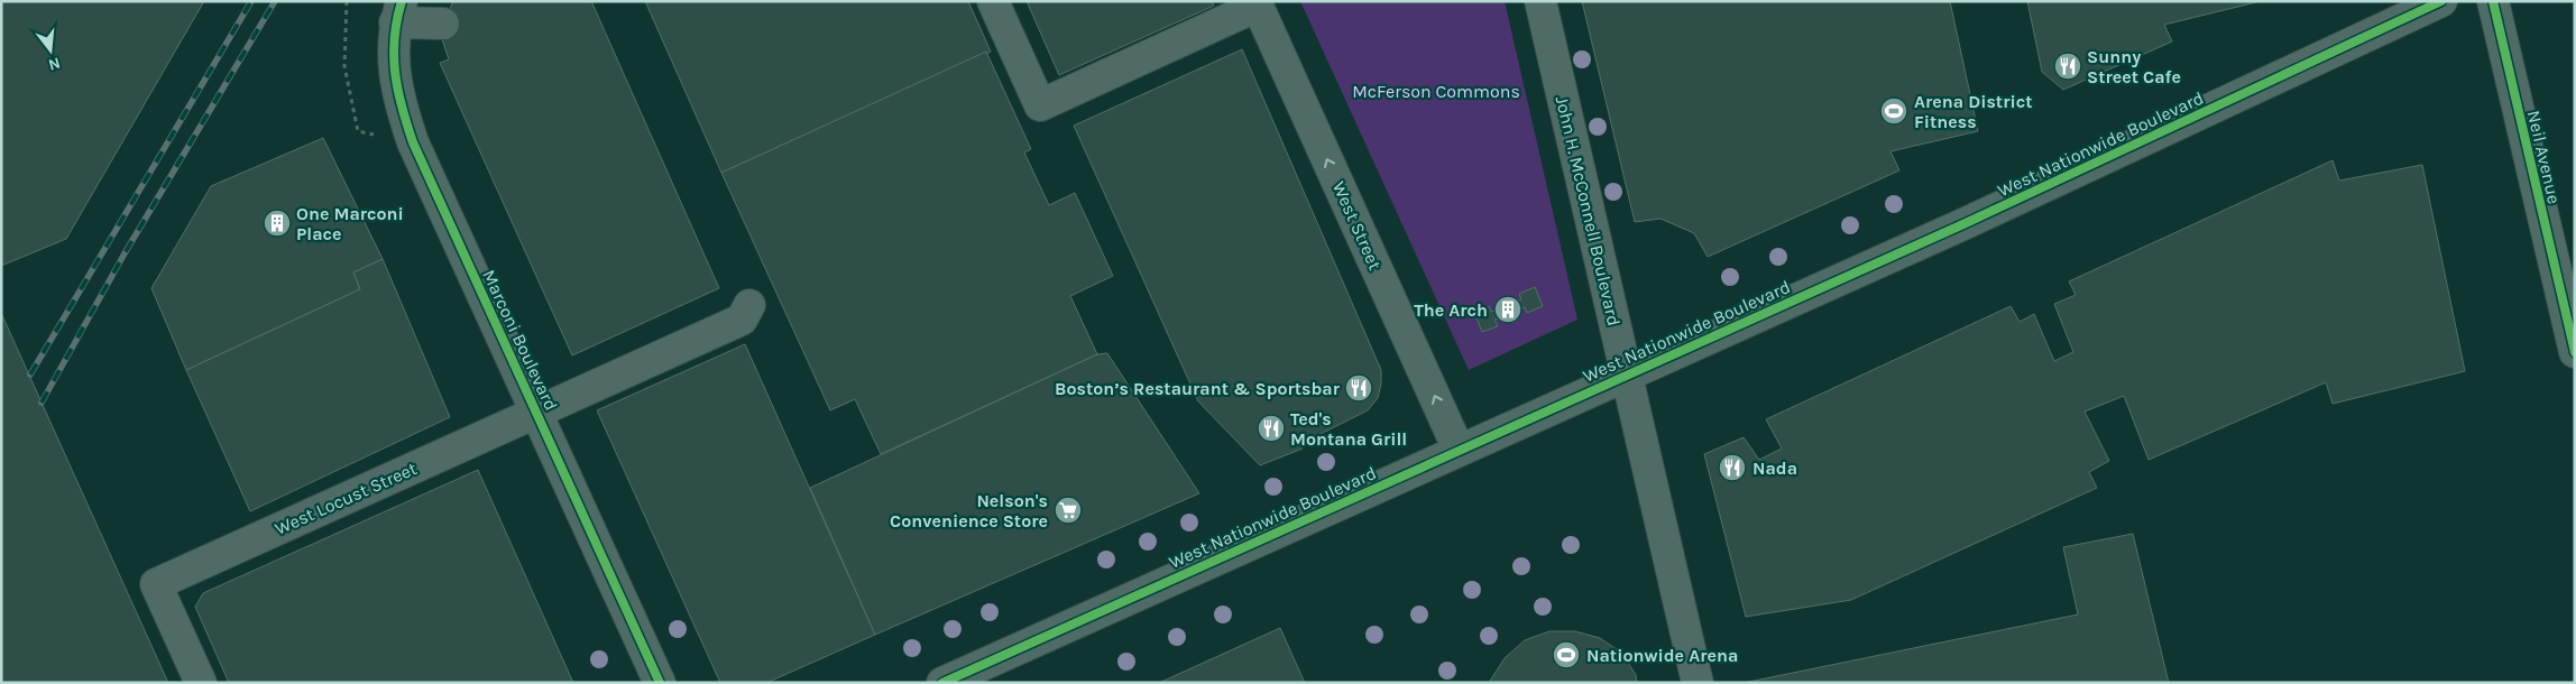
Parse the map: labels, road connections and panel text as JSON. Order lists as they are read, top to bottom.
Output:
{
  "streets": {
    "street": [
      "West Nationwide Boulevard",
      "Neil Avenue",
      "John H. McConnell Boulevard",
      "West Street",
      "Marconi Boulevard",
      "West Locust Street"
    ]
  },
  "crossings": [
    ["West Nationwide Boulevard", "John H. McConnell Boulevard"],
    ["West Nationwide Boulevard", "West Street"],
    ["Marconi Boulevard", "West Locust Street"]
  ],
  "one_way": ["West Street"],
  "parks": ["McFerson Commons"],
  "places": {
    "restaurant": [
      "Sunny Street Cafe",
      "Boston’s Restaurant & Sportsbar",
      "Ted's Montana Grill",
      "Nada"
    ],
    "sports": ["Arena District Fitness", "Nationwide Arena"],
    "building": ["One Marconi Place", "The Arch"],
    "supermarket": ["Nelson's Convenience Store"]
  },
  "north": "bottom"
}
